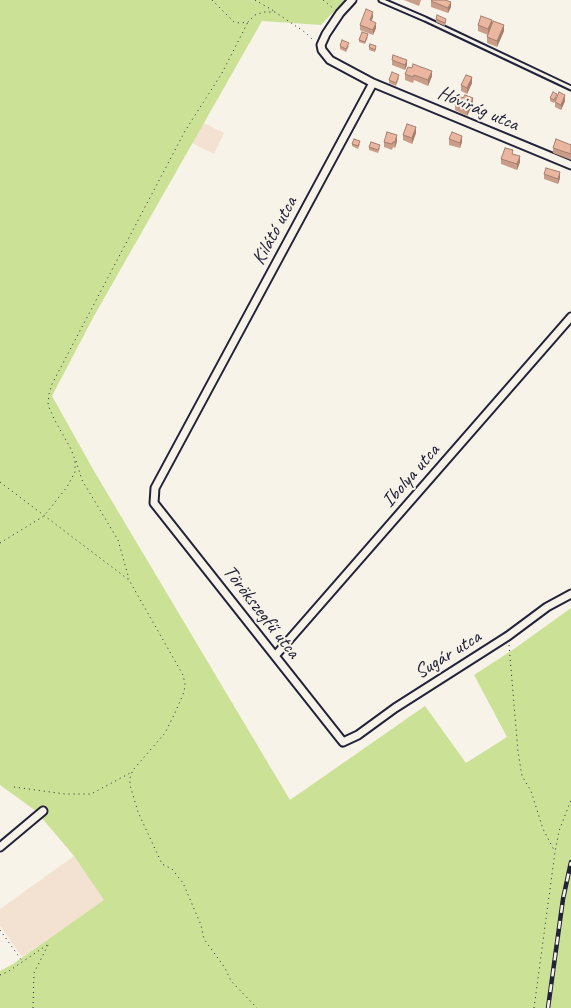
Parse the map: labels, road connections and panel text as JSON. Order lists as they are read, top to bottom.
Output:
{
  "streets": {
    "street": [
      "Hóvirág utca",
      "Kilátó utca",
      "Ibolya utca",
      "Törökszegfű utca",
      "Sugár utca"
    ]
  },
  "crossings": [
    ["Hóvirág utca", "Kilátó utca"],
    ["Kilátó utca", "Törökszegfű utca"],
    ["Ibolya utca", "Törökszegfű utca"],
    ["Törökszegfű utca", "Sugár utca"]
  ]
}
